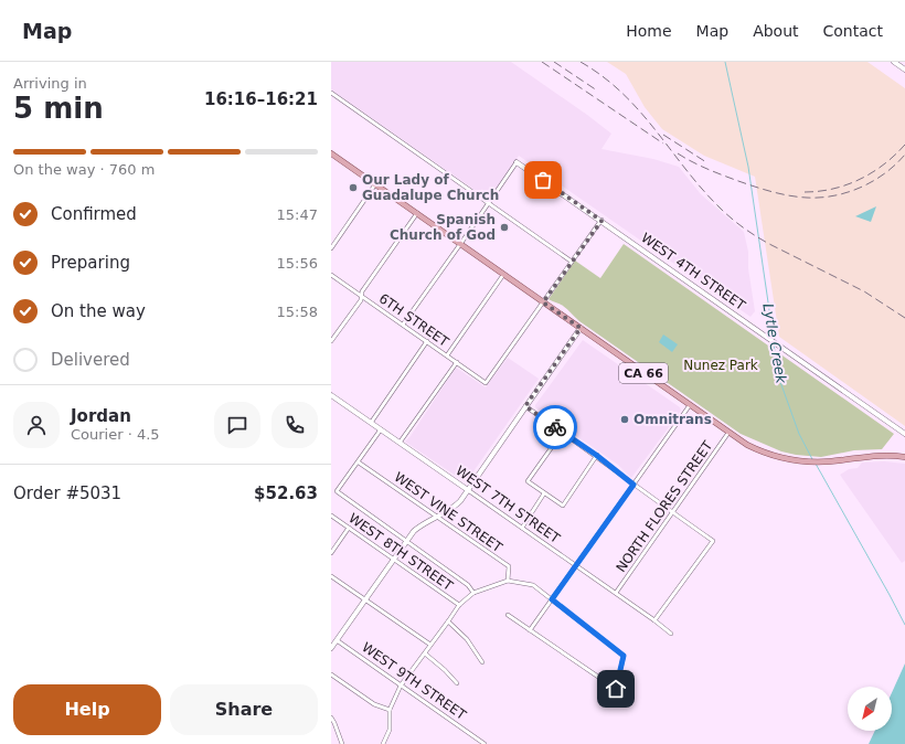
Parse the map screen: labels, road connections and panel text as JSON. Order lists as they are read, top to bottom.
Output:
{
  "streets": {
    "main road": ["CA 66"],
    "street": [
      "WEST 4TH STREET",
      "6TH STREET",
      "WEST 7TH STREET",
      "NORTH FLORES STREET",
      "WEST VINE STREET",
      "WEST 8TH STREET",
      "WEST 9TH STREET"
    ]
  },
  "crossings": [
    ["6TH STREET", "CA 66"],
    ["CA 66", "NORTH FLORES STREET"],
    ["WEST 7TH STREET", "NORTH FLORES STREET"]
  ],
  "water": ["Lytle Creek"],
  "parks": ["Nunez Park"],
  "places": ["Our Lady of Guadalupe Church", "Spanish Church of God", "Omnitrans"],
  "north": "bottom left",
  "page": {
    "header": "Map",
    "nav": [
      "Home",
      "Map",
      "About",
      "Contact"
    ],
    "heading": ["5 min", "Arriving in", "16:16–16:21"],
    "panel": [
      "Jordan",
      "Courier · 4.5",
      "Order #5031",
      "$52.63"
    ],
    "bar": "On the way · 760 m",
    "list": [
      ["Confirmed", "15:47"],
      ["Preparing", "15:56"],
      ["On the way", "15:58"],
      "Delivered"
    ],
    "buttons": ["Help", "Share"]
  }
}
